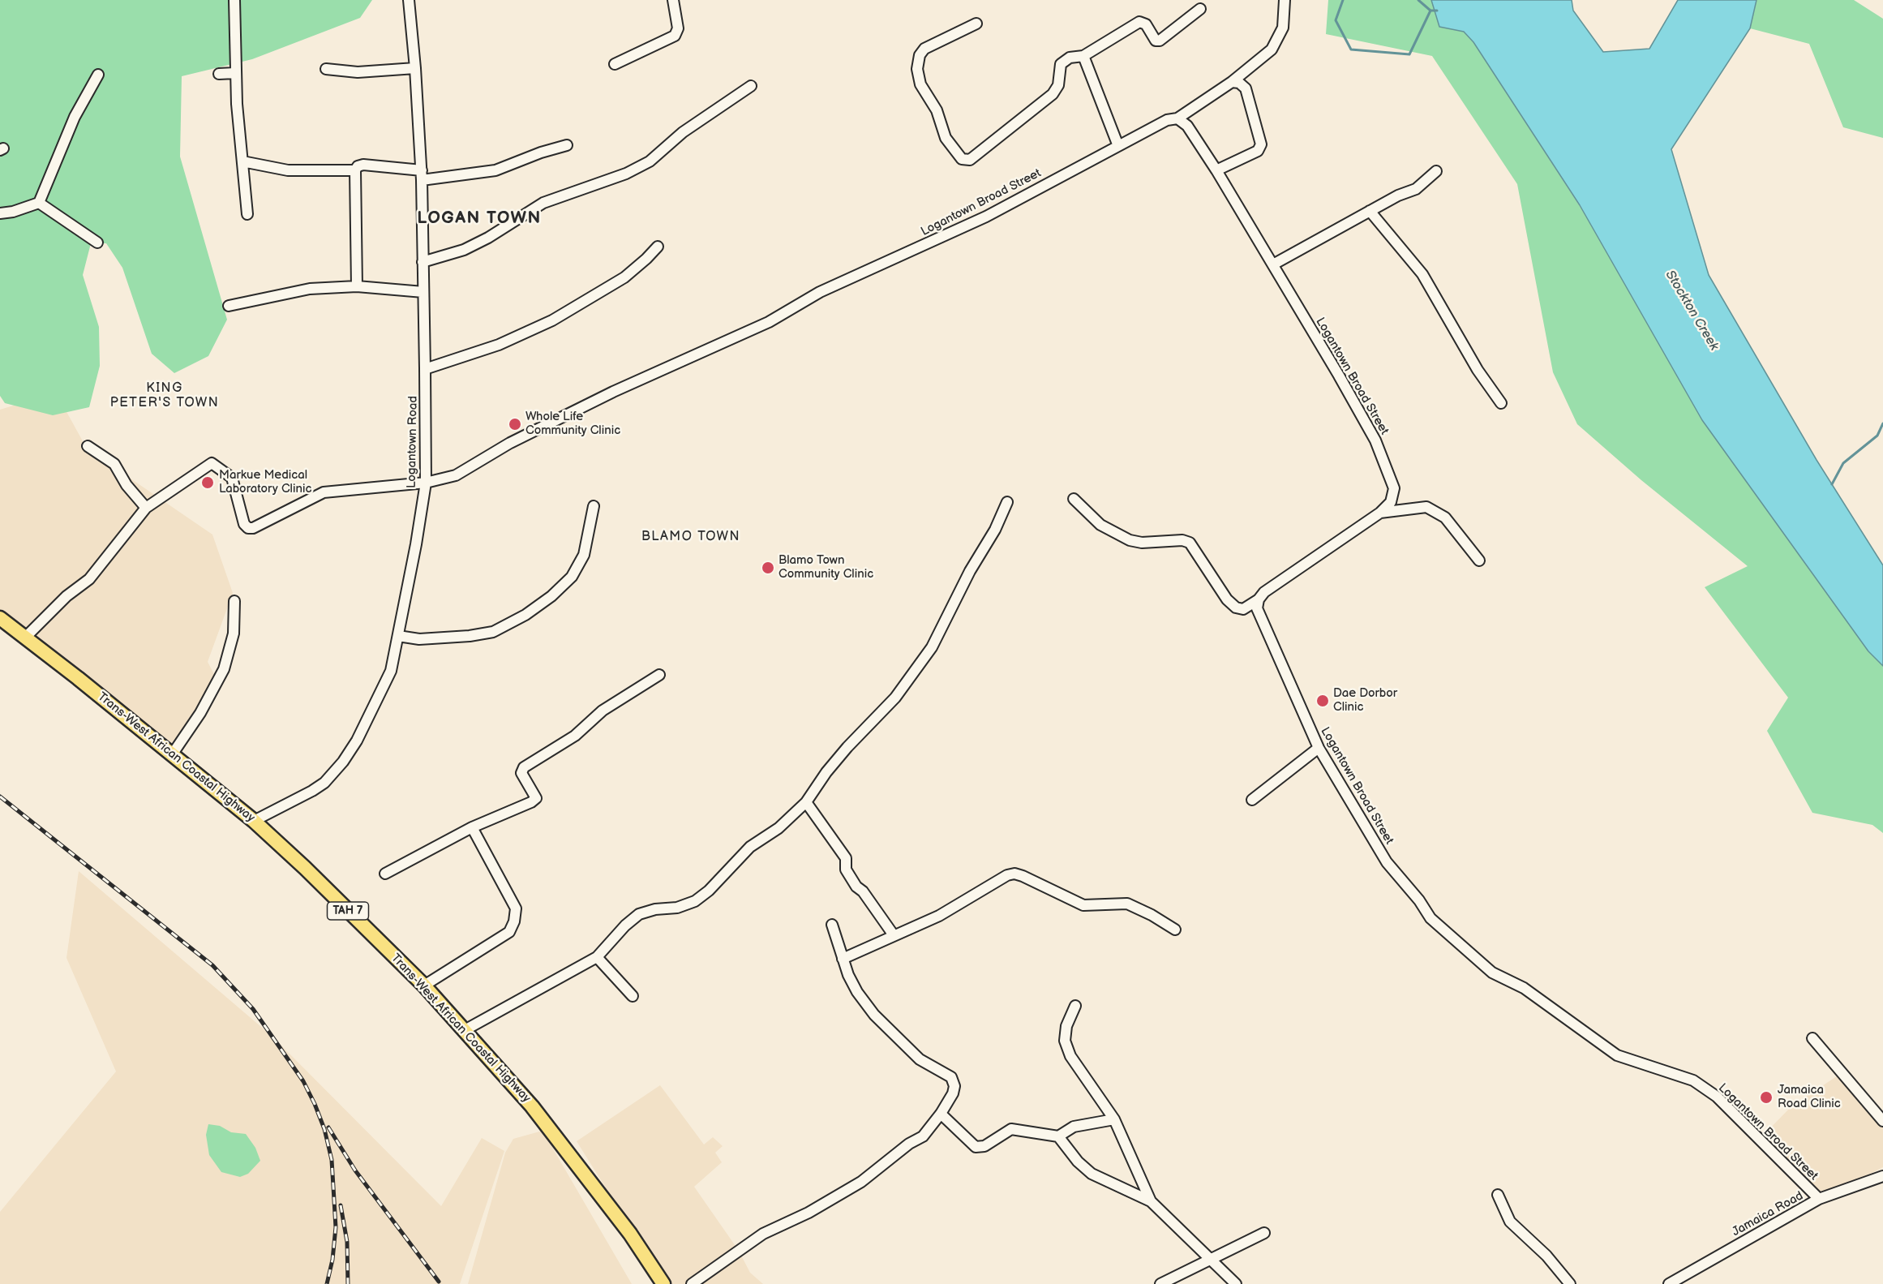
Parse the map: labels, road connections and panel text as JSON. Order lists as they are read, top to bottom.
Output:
{
  "streets": {
    "highway": ["Trans-West African Coastal Highway", "TAH 7"],
    "street": ["Logantown Broad Street", "Logantown Road", "Jamaica Road"]
  },
  "crossings": [
    ["Logantown Broad Street", "Logantown Road"],
    ["Logantown Broad Street", "Jamaica Road"],
    ["Logantown Road", "Trans-West African Coastal Highway"]
  ],
  "districts": ["LOGAN TOWN", "KING PETER'S TOWN", "BLAMO TOWN"],
  "water": ["Stockton Creek"],
  "places": [
    "Whole Life Community Clinic",
    "Markue Medical Laboratory Clinic",
    "Blamo Town Community Clinic",
    "Dae Dorbor Clinic",
    "Jamaica Road Clinic"
  ]
}
